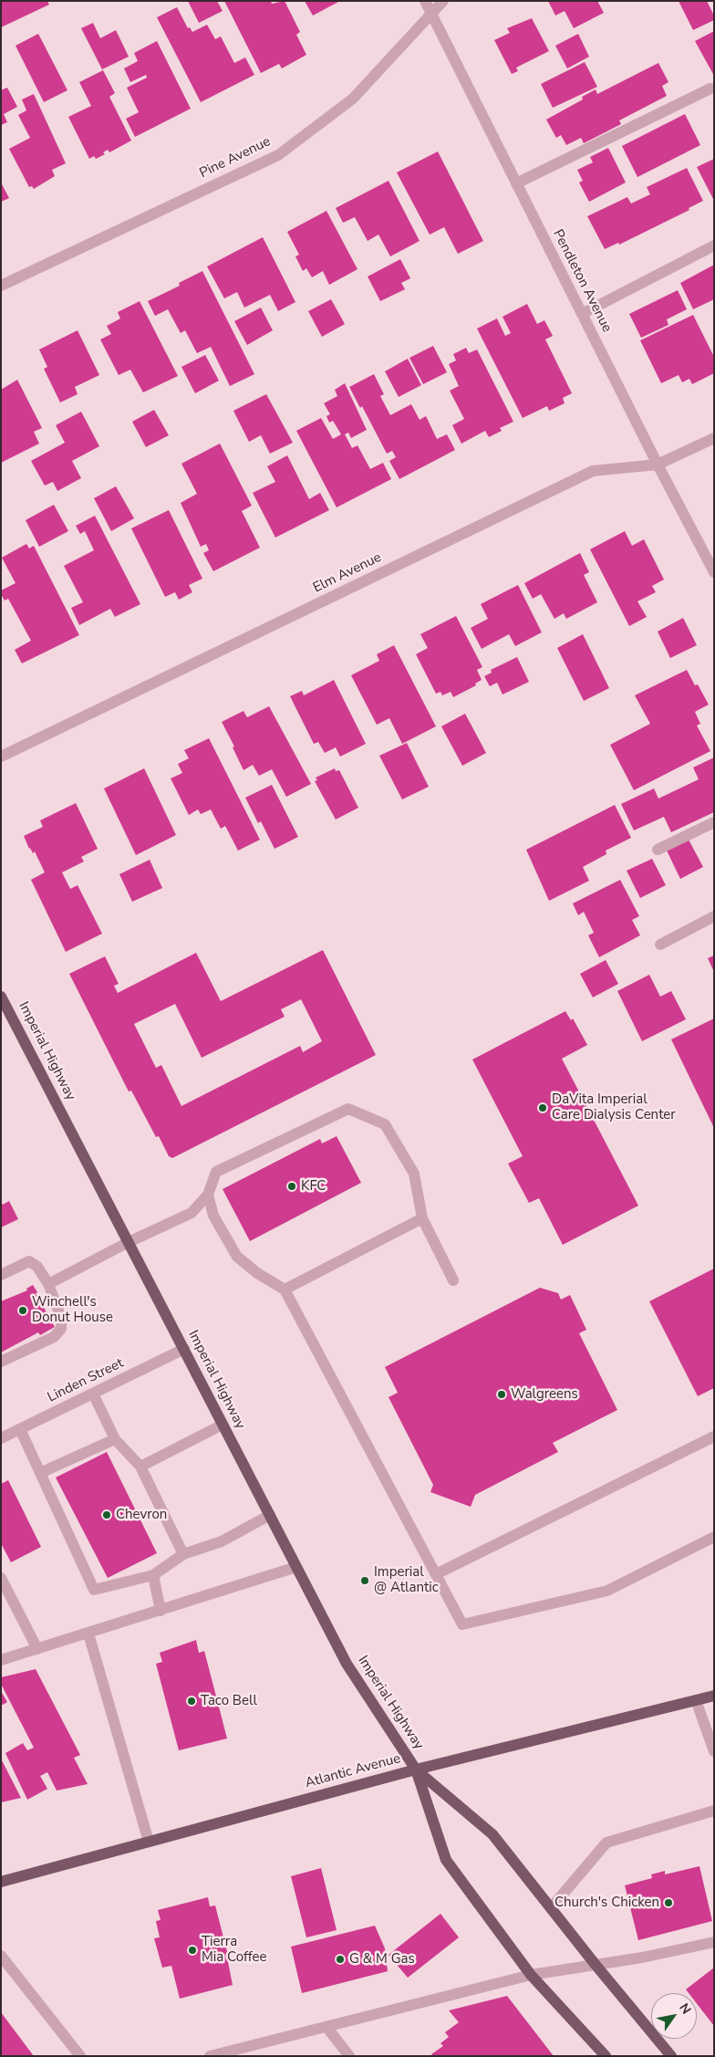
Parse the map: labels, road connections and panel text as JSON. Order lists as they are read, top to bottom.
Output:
{
  "streets": {
    "main road": ["Imperial Highway", "Atlantic Avenue"],
    "street": [
      "Pine Avenue",
      "Pendleton Avenue",
      "Elm Avenue",
      "Linden Street"
    ]
  },
  "crossings": [
    ["Pine Avenue", "Pendleton Avenue"],
    ["Pendleton Avenue", "Elm Avenue"],
    ["Imperial Highway", "Linden Street"],
    ["Imperial Highway", "Atlantic Avenue"]
  ],
  "places": [
    "DaVita Imperial Care Dialysis Center",
    "KFC",
    "Winchell's Donut House",
    "Walgreens",
    "Chevron",
    "Imperial @ Atlantic",
    "Taco Bell",
    "Church's Chicken",
    "Tierra Mia Coffee",
    "G & M Gas"
  ],
  "north": "top right"
}
